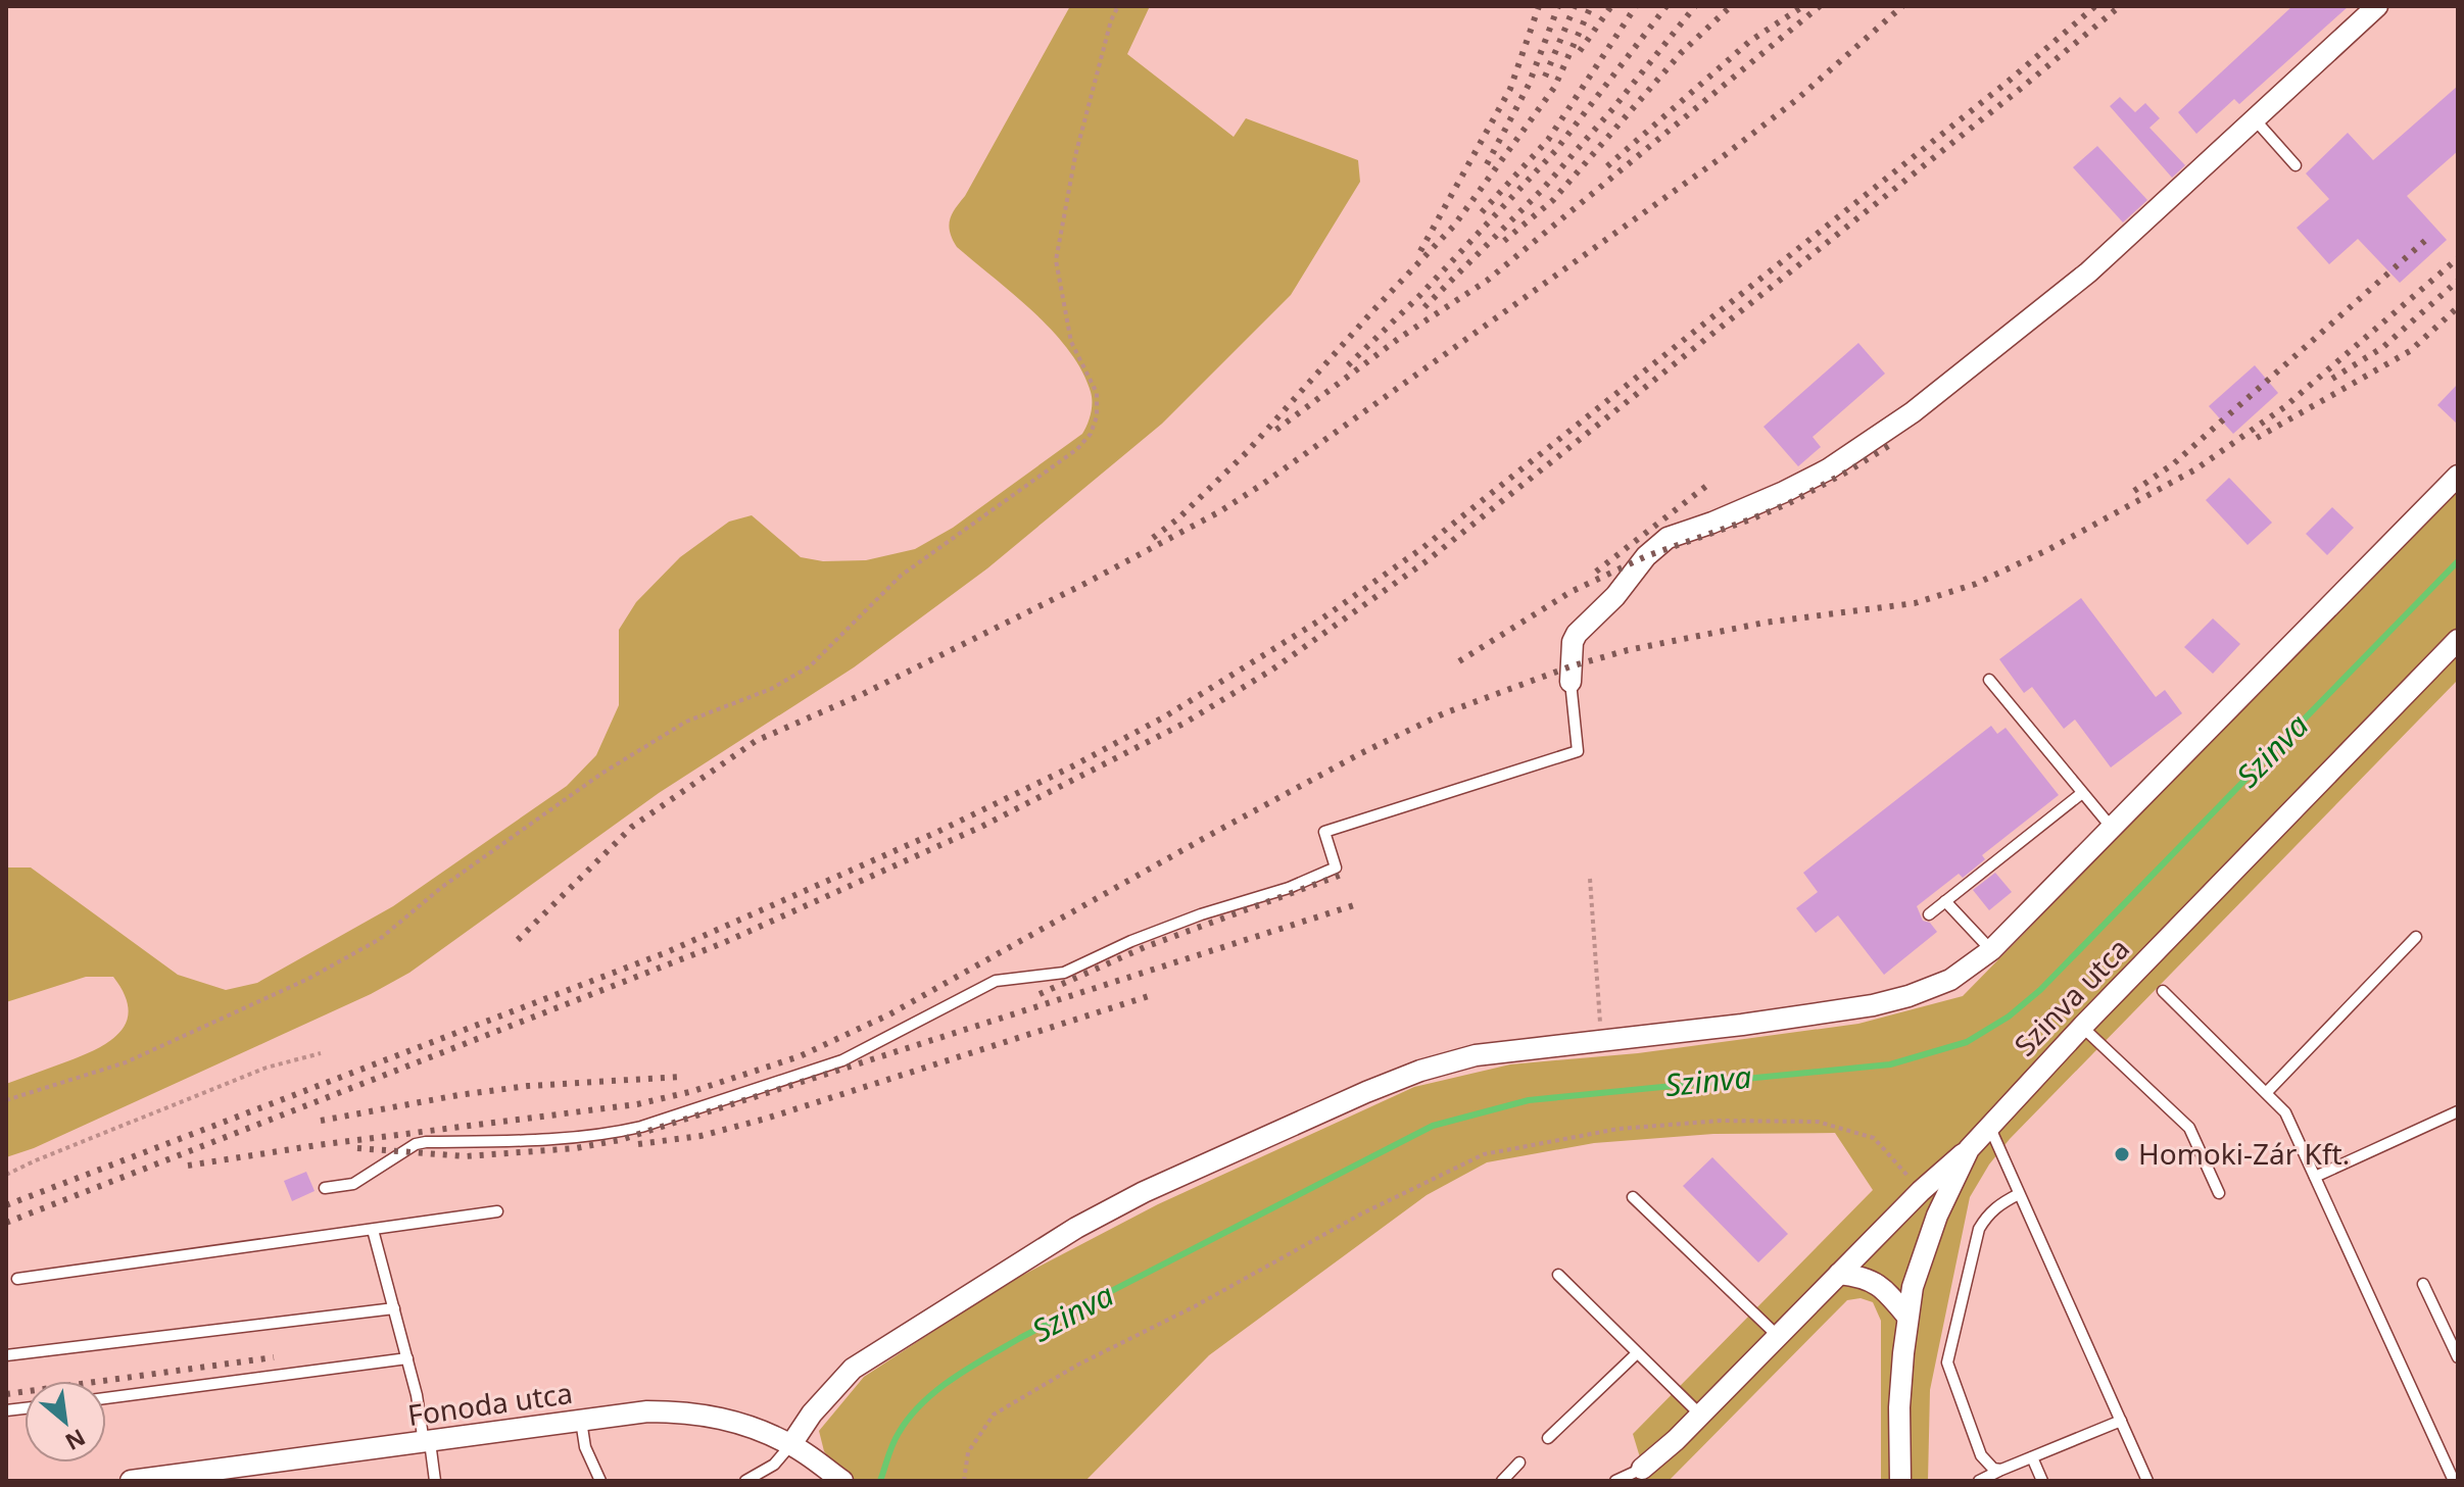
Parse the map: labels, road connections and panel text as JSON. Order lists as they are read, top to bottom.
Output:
{
  "streets": {
    "street": ["Szinva utca", "Fonoda utca"]
  },
  "water": ["Szinva"],
  "places": ["Homoki-Zár Kft."],
  "north": "bottom right"
}
